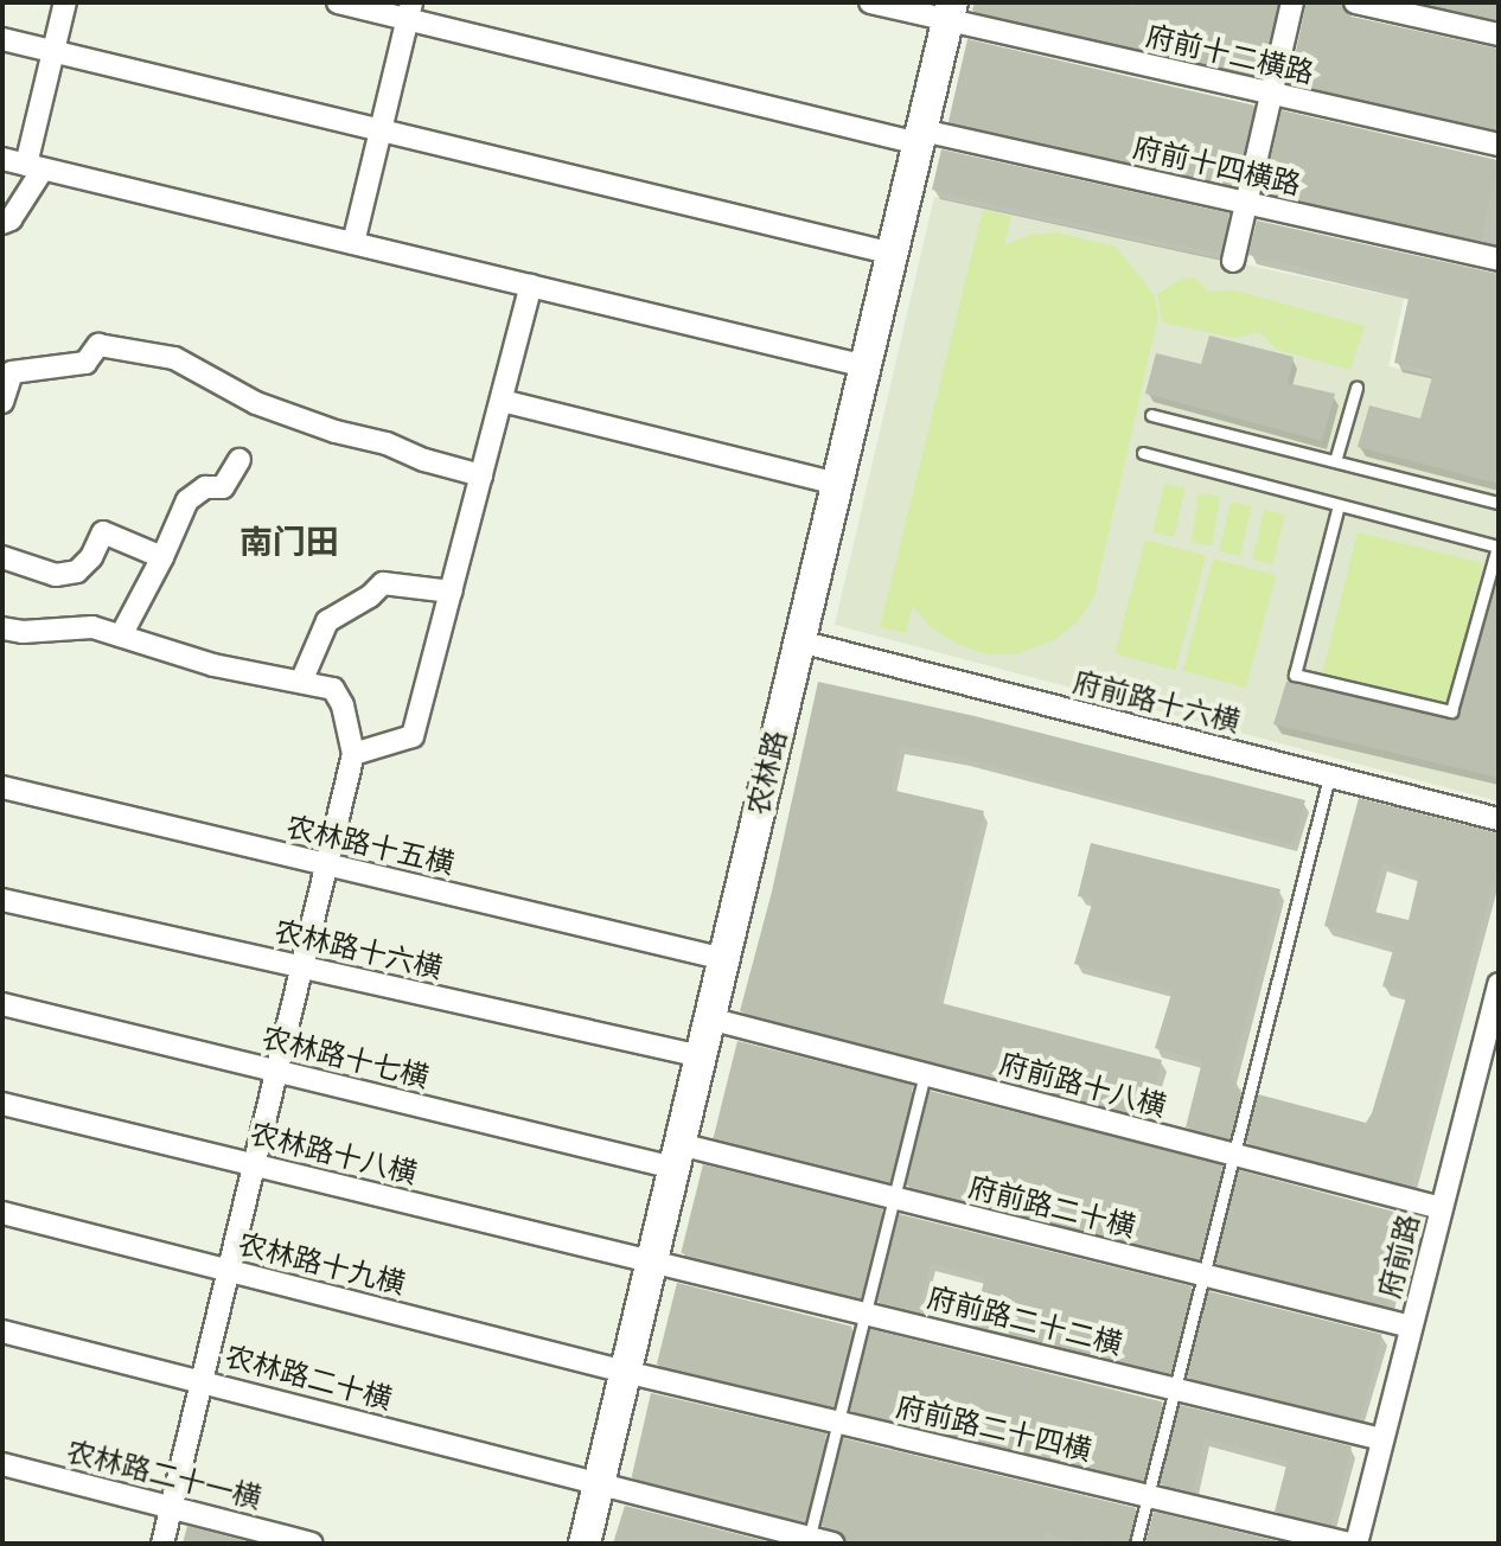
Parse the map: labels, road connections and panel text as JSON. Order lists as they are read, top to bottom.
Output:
{
  "streets": {
    "street": [
      "府前十二横路",
      "府前十四横路",
      "府前路十六横",
      "农林路",
      "农林路十五横",
      "农林路十六横",
      "农林路十七横",
      "府前路十八横",
      "农林路十八横",
      "府前路二十横",
      "府前路",
      "农林路十九横",
      "府前路二十二横",
      "农林路二十横",
      "府前路二十四横",
      "农林路二十一横"
    ]
  },
  "crossings": [
    ["府前十二横路", "农林路"],
    ["府前十四横路", "农林路"],
    ["府前路十六横", "农林路"],
    ["农林路", "农林路十五横"],
    ["农林路", "农林路十六横"],
    ["农林路", "农林路十七横"],
    ["农林路", "府前路十八横"],
    ["农林路", "农林路十八横"],
    ["农林路", "府前路二十横"],
    ["农林路", "农林路十九横"],
    ["农林路", "府前路二十二横"],
    ["农林路", "农林路二十横"],
    ["农林路", "府前路二十四横"],
    ["农林路十七横", "府前路二十横"],
    ["府前路十八横", "府前路"],
    ["农林路十八横", "府前路二十二横"],
    ["府前路二十横", "府前路"],
    ["府前路", "府前路二十二横"],
    ["府前路", "府前路二十四横"],
    ["农林路十九横", "府前路二十四横"]
  ],
  "districts": ["南门田"]
}
